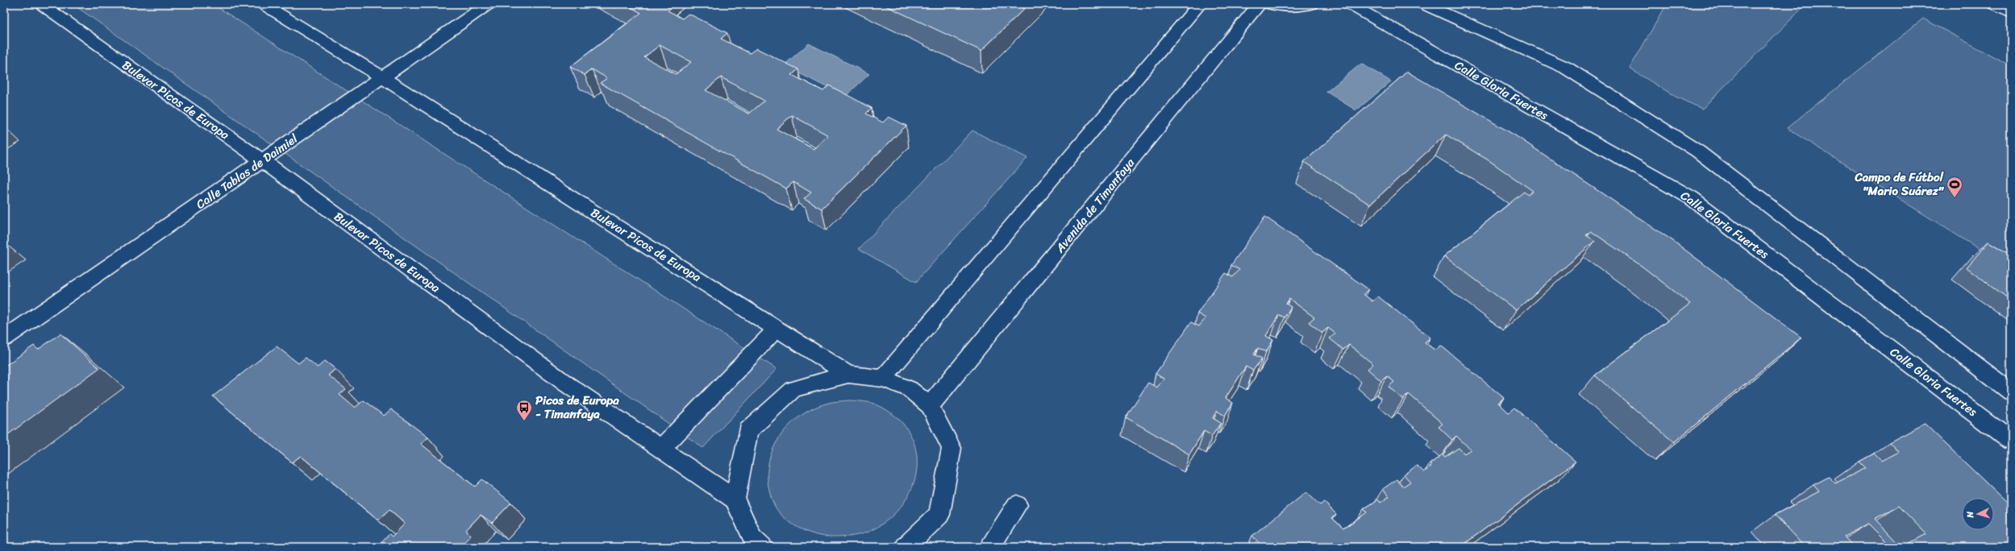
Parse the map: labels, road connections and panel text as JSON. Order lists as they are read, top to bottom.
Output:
{
  "streets": {
    "street": [
      "Calle Gloria Fuertes",
      "Bulevar Picos de Europa",
      "Calle Tablas de Daimiel",
      "Avenida de Timanfaya"
    ]
  },
  "crossings": [
    ["Bulevar Picos de Europa", "Calle Tablas de Daimiel"]
  ],
  "places": {
    "sports": ["Campo de Fútbol \"Mario Suárez\""],
    "bus stop": ["Picos de Europa - Timanfaya"]
  },
  "north": "left"
}
